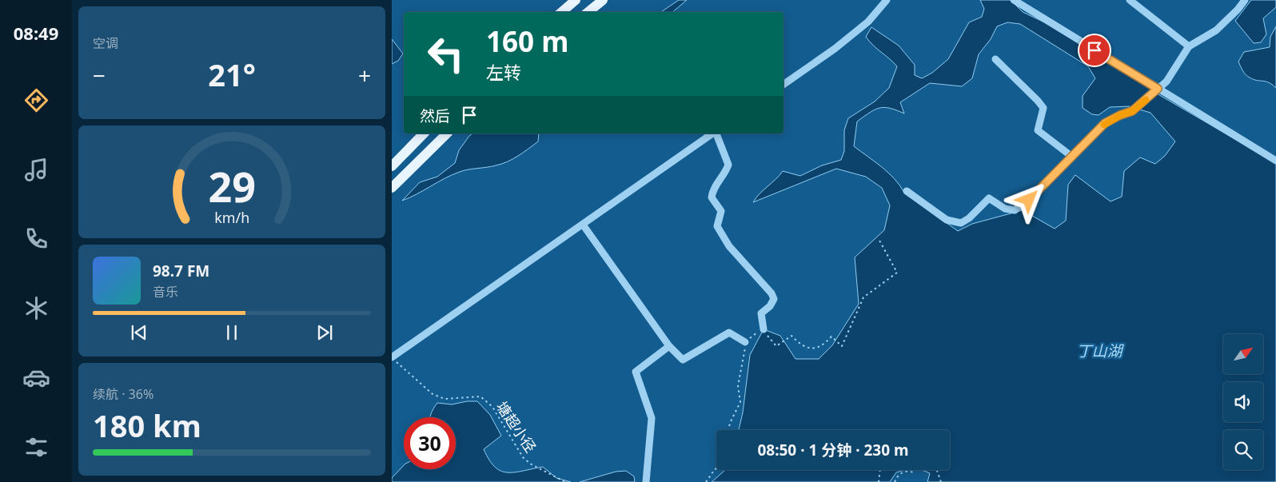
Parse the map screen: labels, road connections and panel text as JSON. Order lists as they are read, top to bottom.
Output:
{
  "streets": {
    "path": ["塘超小径"]
  },
  "water": ["丁山湖"],
  "north": "top right",
  "page": {
    "tabs": "08:49",
    "tile": [
      "空调",
      ["续航 · 36%", "180 km"]
    ],
    "turn": ["160 m", "左转"],
    "heat": ["−", "21°", "+"],
    "then": "然后",
    "song": ["98.7 FM", "音乐"],
    "limit": "30",
    "trip": "08:50 · 1 分钟 · 230 m",
    "gauge": ["29", "km/h"]
  }
}
